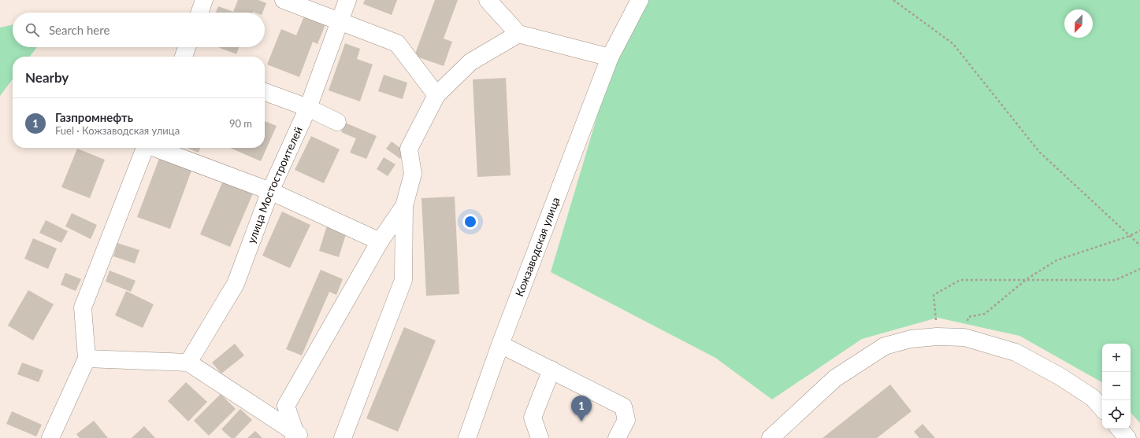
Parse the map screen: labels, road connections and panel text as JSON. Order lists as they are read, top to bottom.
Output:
{
  "streets": {
    "street": ["улица Мостостроителей", "Кожзаводская улица"]
  },
  "north": "bottom left",
  "page": {
    "search": "Search here",
    "heading": "Nearby",
    "list": [
      {
        "mark": "1",
        "name": "Газпромнефть",
        "note": "Fuel · Кожзаводская улица",
        "value": "90 m"
      }
    ],
    "map_buttons": ["+", "−"],
    "pins": "1"
  }
}
